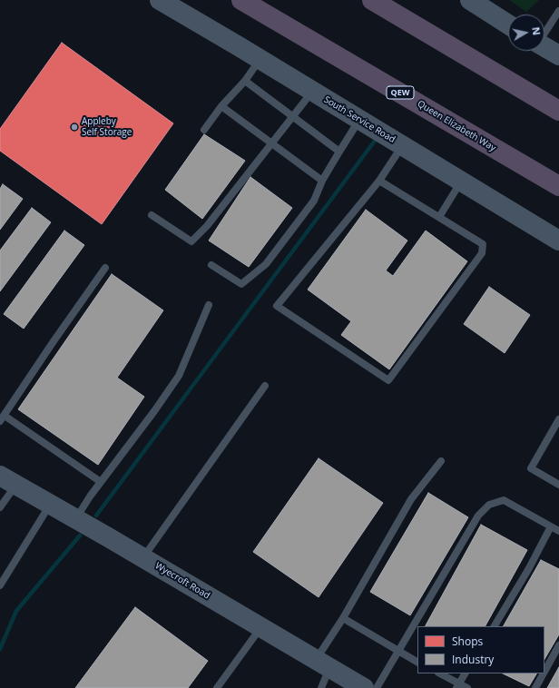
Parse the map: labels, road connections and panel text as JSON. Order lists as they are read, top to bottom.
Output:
{
  "streets": {
    "highway": ["QEW", "Queen Elizabeth Way"],
    "street": ["South Service Road", "Wyecroft Road"]
  },
  "places": ["Appleby Self Storage"],
  "legend": ["Shops", "Industry"],
  "north": "right"
}
